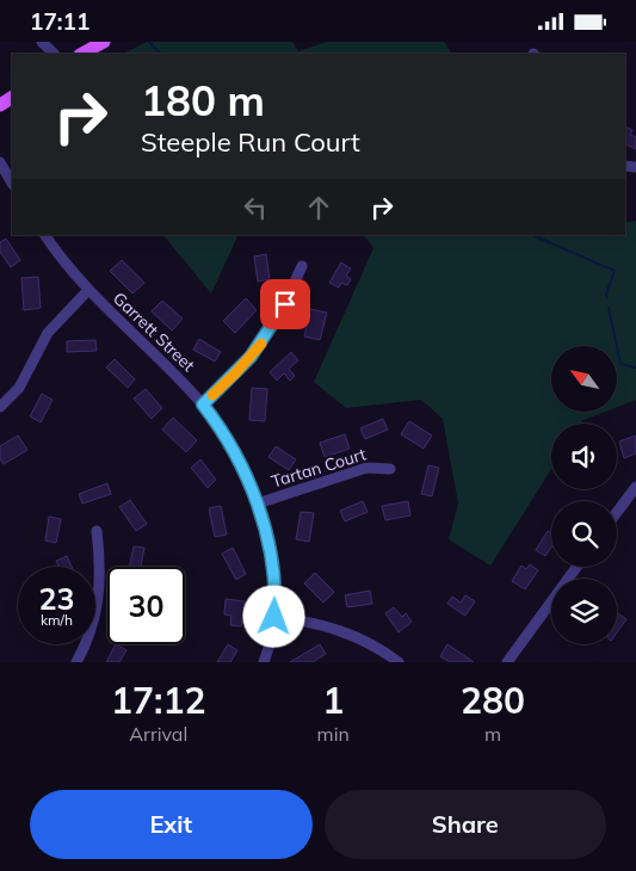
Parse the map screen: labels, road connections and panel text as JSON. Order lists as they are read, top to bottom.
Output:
{
  "streets": {
    "street": ["Garrett Street", "Tartan Court"]
  },
  "crossings": [
    ["Garrett Street", "Tartan Court"]
  ],
  "north": "top left",
  "page": {
    "status": "17:11",
    "turn": ["180 m", "Steeple Run Court"],
    "speed": "23 km/h",
    "limit": "30",
    "eta": [
      "17:12",
      "Arrival",
      "1",
      "min",
      "280",
      "m"
    ],
    "buttons": ["Exit", "Share"]
  }
}
